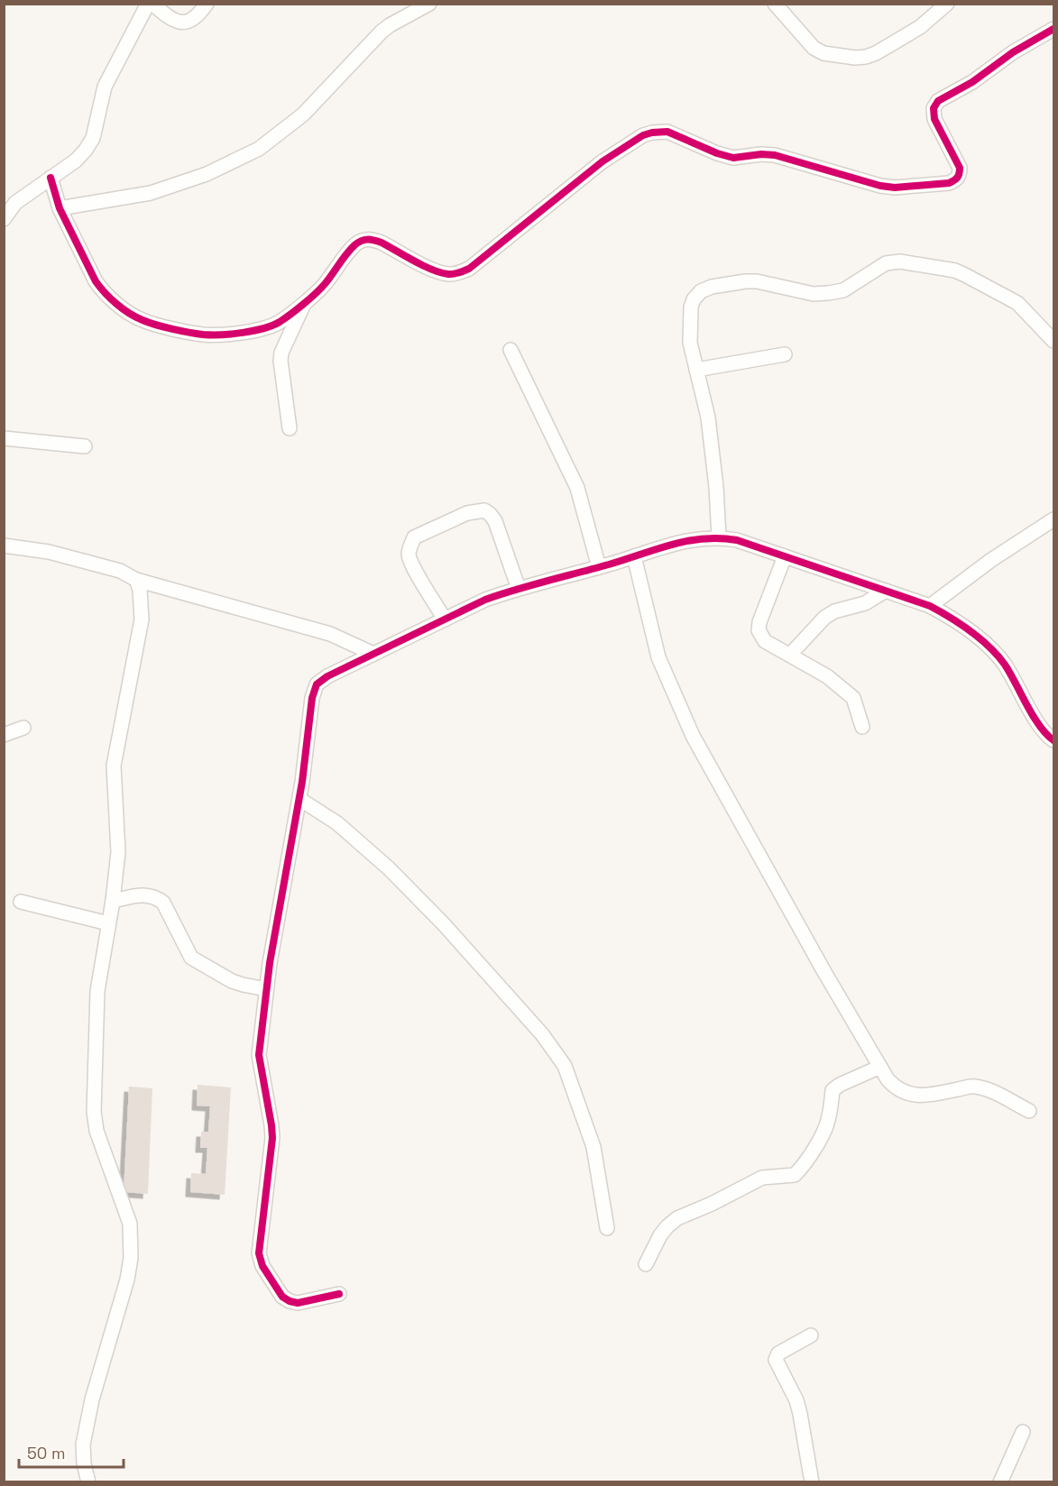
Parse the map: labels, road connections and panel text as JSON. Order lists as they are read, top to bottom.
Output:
{
  "scale_bar": "50 m"
}
